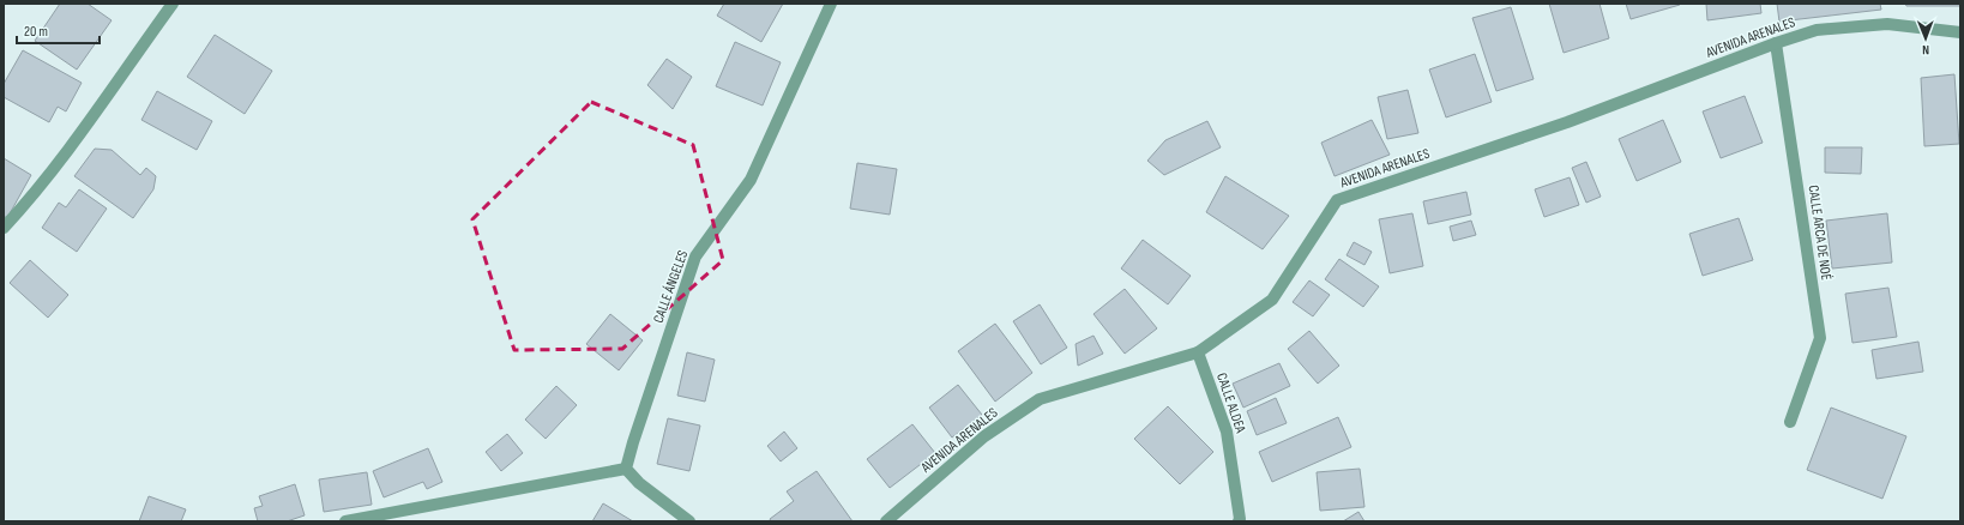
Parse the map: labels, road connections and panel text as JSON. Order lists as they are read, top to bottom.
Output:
{
  "streets": {
    "street": [
      "AVENIDA ARENALES",
      "CALLE ARCA DE NOÉ",
      "CALLE ÁNGELES",
      "CALLE ALDEA"
    ]
  },
  "crossings": [
    ["AVENIDA ARENALES", "CALLE ARCA DE NOÉ"],
    ["AVENIDA ARENALES", "CALLE ALDEA"]
  ],
  "scale_bar": "20 m",
  "north": "bottom"
}
